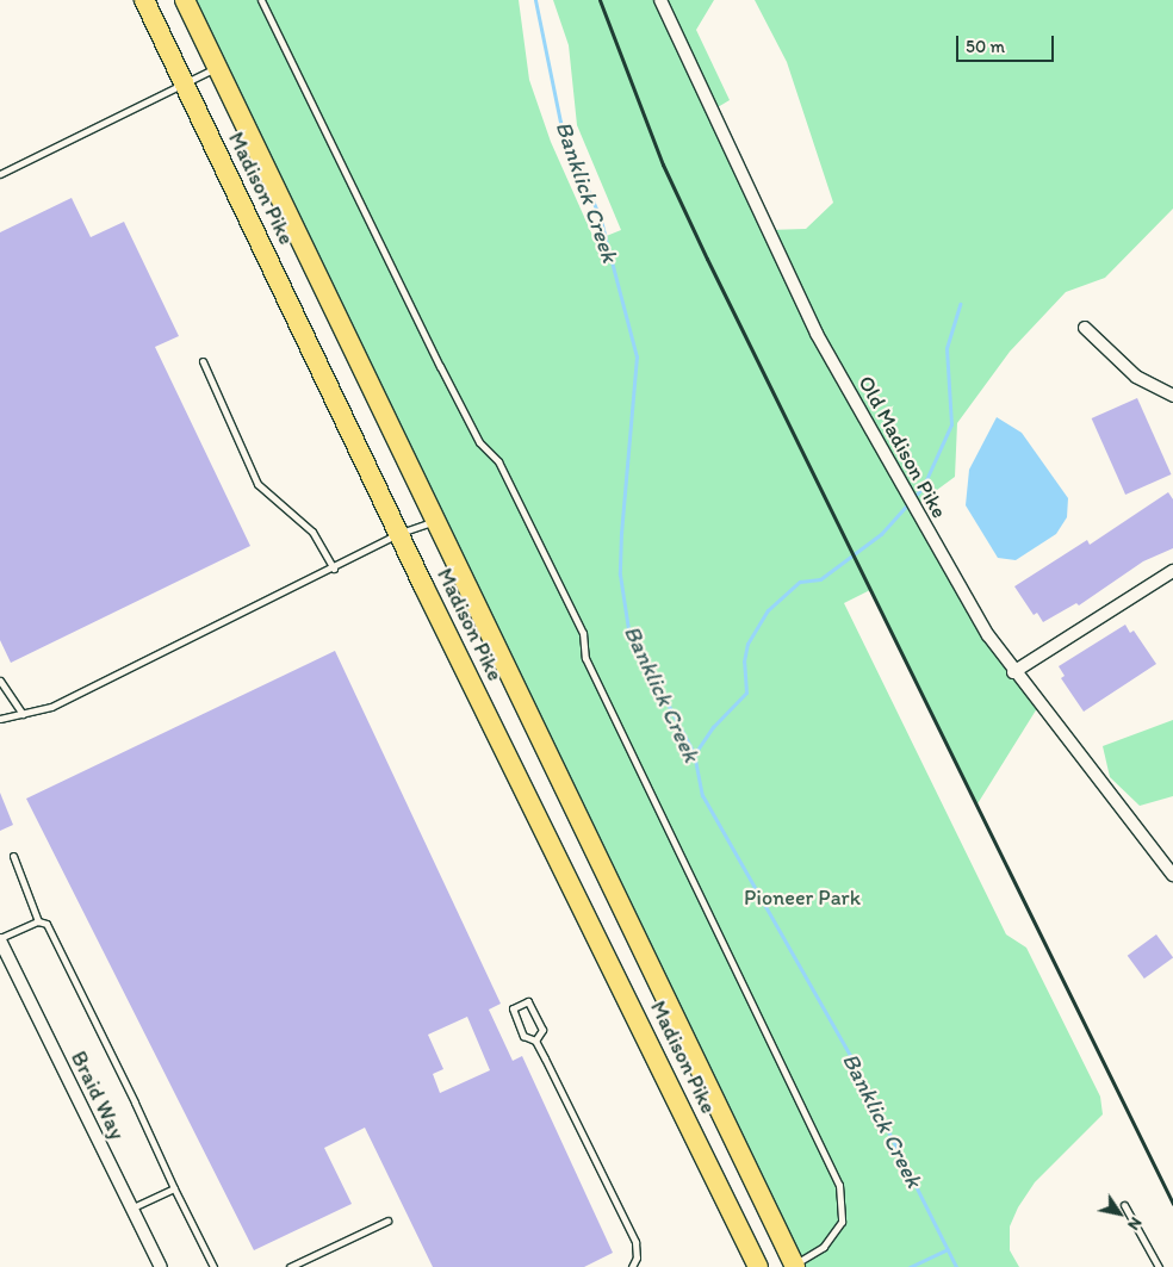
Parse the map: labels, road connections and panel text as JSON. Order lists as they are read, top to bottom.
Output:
{
  "streets": {
    "main road": ["Madison Pike"],
    "street": ["Old Madison Pike", "Braid Way"]
  },
  "water": ["Banklick Creek"],
  "parks": ["Pioneer Park"],
  "scale_bar": "50 m",
  "north": "bottom right"
}
